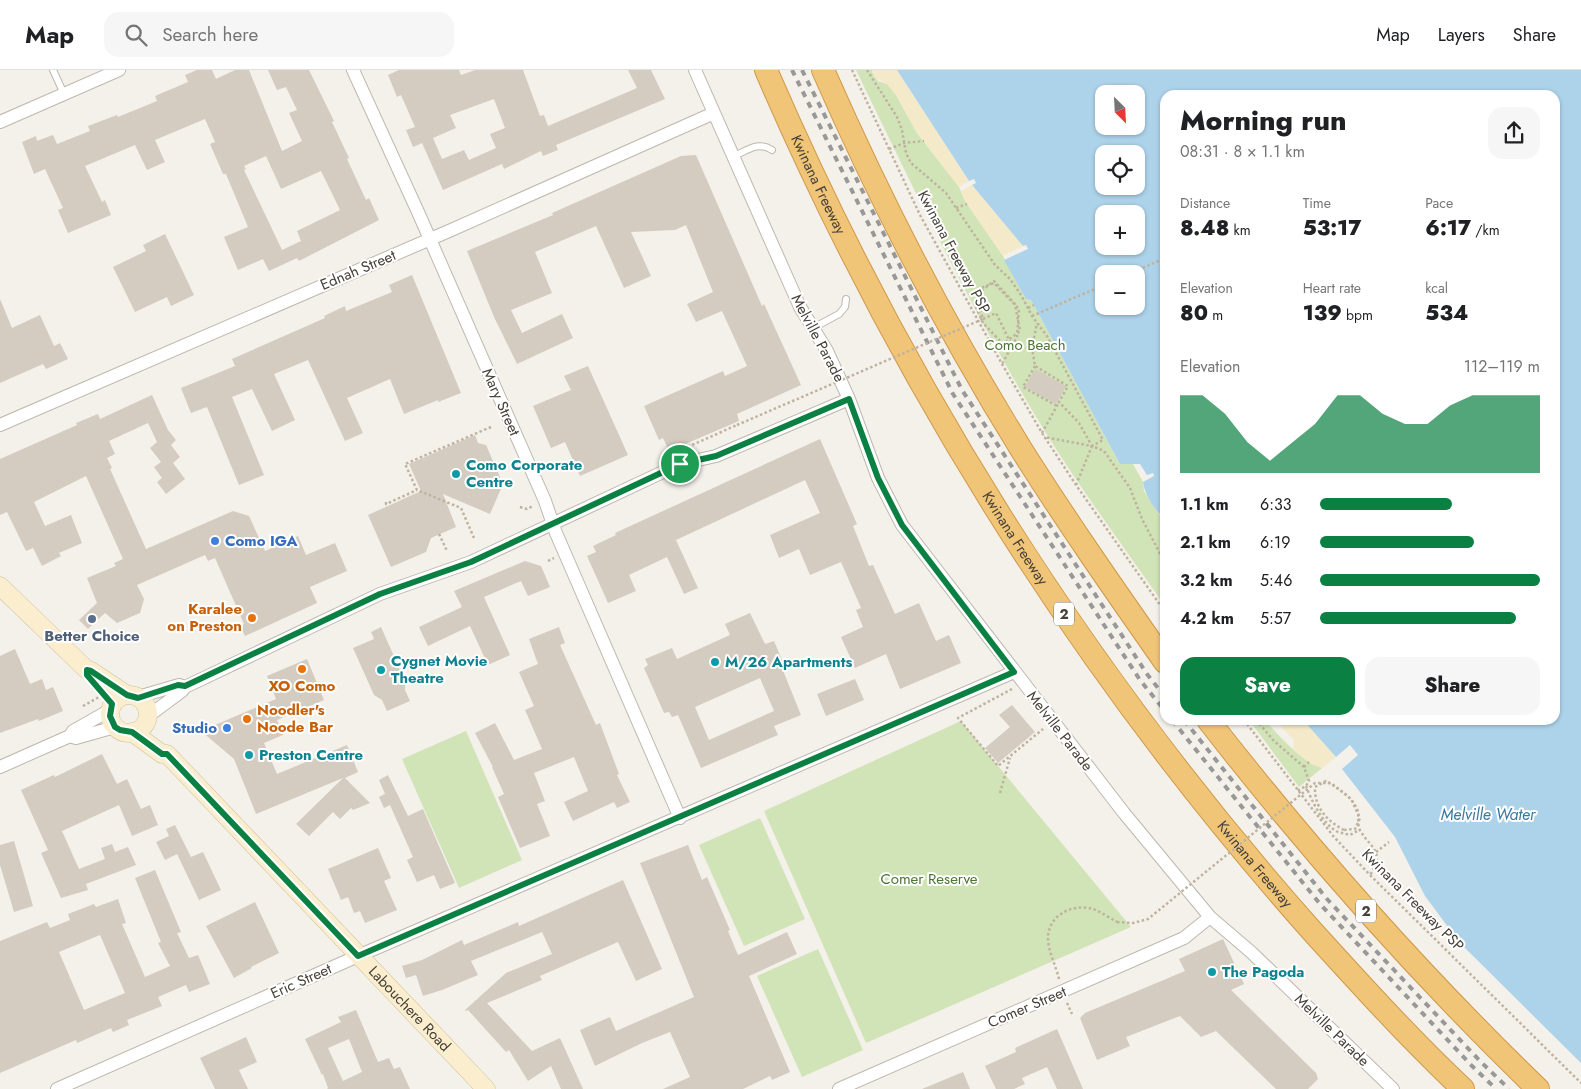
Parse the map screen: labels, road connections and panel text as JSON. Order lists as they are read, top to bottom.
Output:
{
  "streets": {
    "highway": ["Kwinana Freeway", "2"],
    "main road": ["Labouchere Road"],
    "street": [
      "Ednah Street",
      "Melville Parade",
      "Mary Street",
      "Eric Street",
      "Comer Street"
    ],
    "path": ["Kwinana Freeway PSP"]
  },
  "crossings": [
    ["Ednah Street", "Melville Parade"],
    ["Ednah Street", "Mary Street"],
    ["Melville Parade", "Eric Street"],
    ["Melville Parade", "Comer Street"],
    ["Mary Street", "Eric Street"],
    ["Eric Street", "Labouchere Road"]
  ],
  "water": ["Melville Water"],
  "parks": ["Como Beach", "Comer Reserve"],
  "places": [
    "Como Corporate Centre",
    "Como IGA",
    "Karalee on Preston",
    "Better Choice",
    "M/26 Apartments",
    "XO Como",
    "Cygnet Movie Theatre",
    "Noodler's Noode Bar",
    "Studio",
    "Preston Centre",
    "The Pagoda"
  ],
  "north": "bottom right",
  "page": {
    "header": "Map",
    "search": "Search here",
    "nav": ["Map", "Layers", "Share"],
    "map_buttons": ["+", "−"],
    "heading": ["Morning run", "08:31 · 8 × 1.1 km"],
    "stats": [
      ["Distance", "8.48 km"],
      ["Time", "53:17"],
      ["Pace", "6:17 /km"],
      ["Elevation", "80 m"],
      ["Heart rate", "139 bpm"],
      ["kcal", "534"]
    ],
    "chart": ["Elevation", "112–119 m"],
    "list": [
      {
        "name": "1.1 km",
        "note": "6:33"
      },
      {
        "name": "2.1 km",
        "note": "6:19"
      },
      {
        "name": "3.2 km",
        "note": "5:46"
      },
      {
        "name": "4.2 km",
        "note": "5:57"
      }
    ],
    "buttons": ["Save", "Share"]
  }
}
